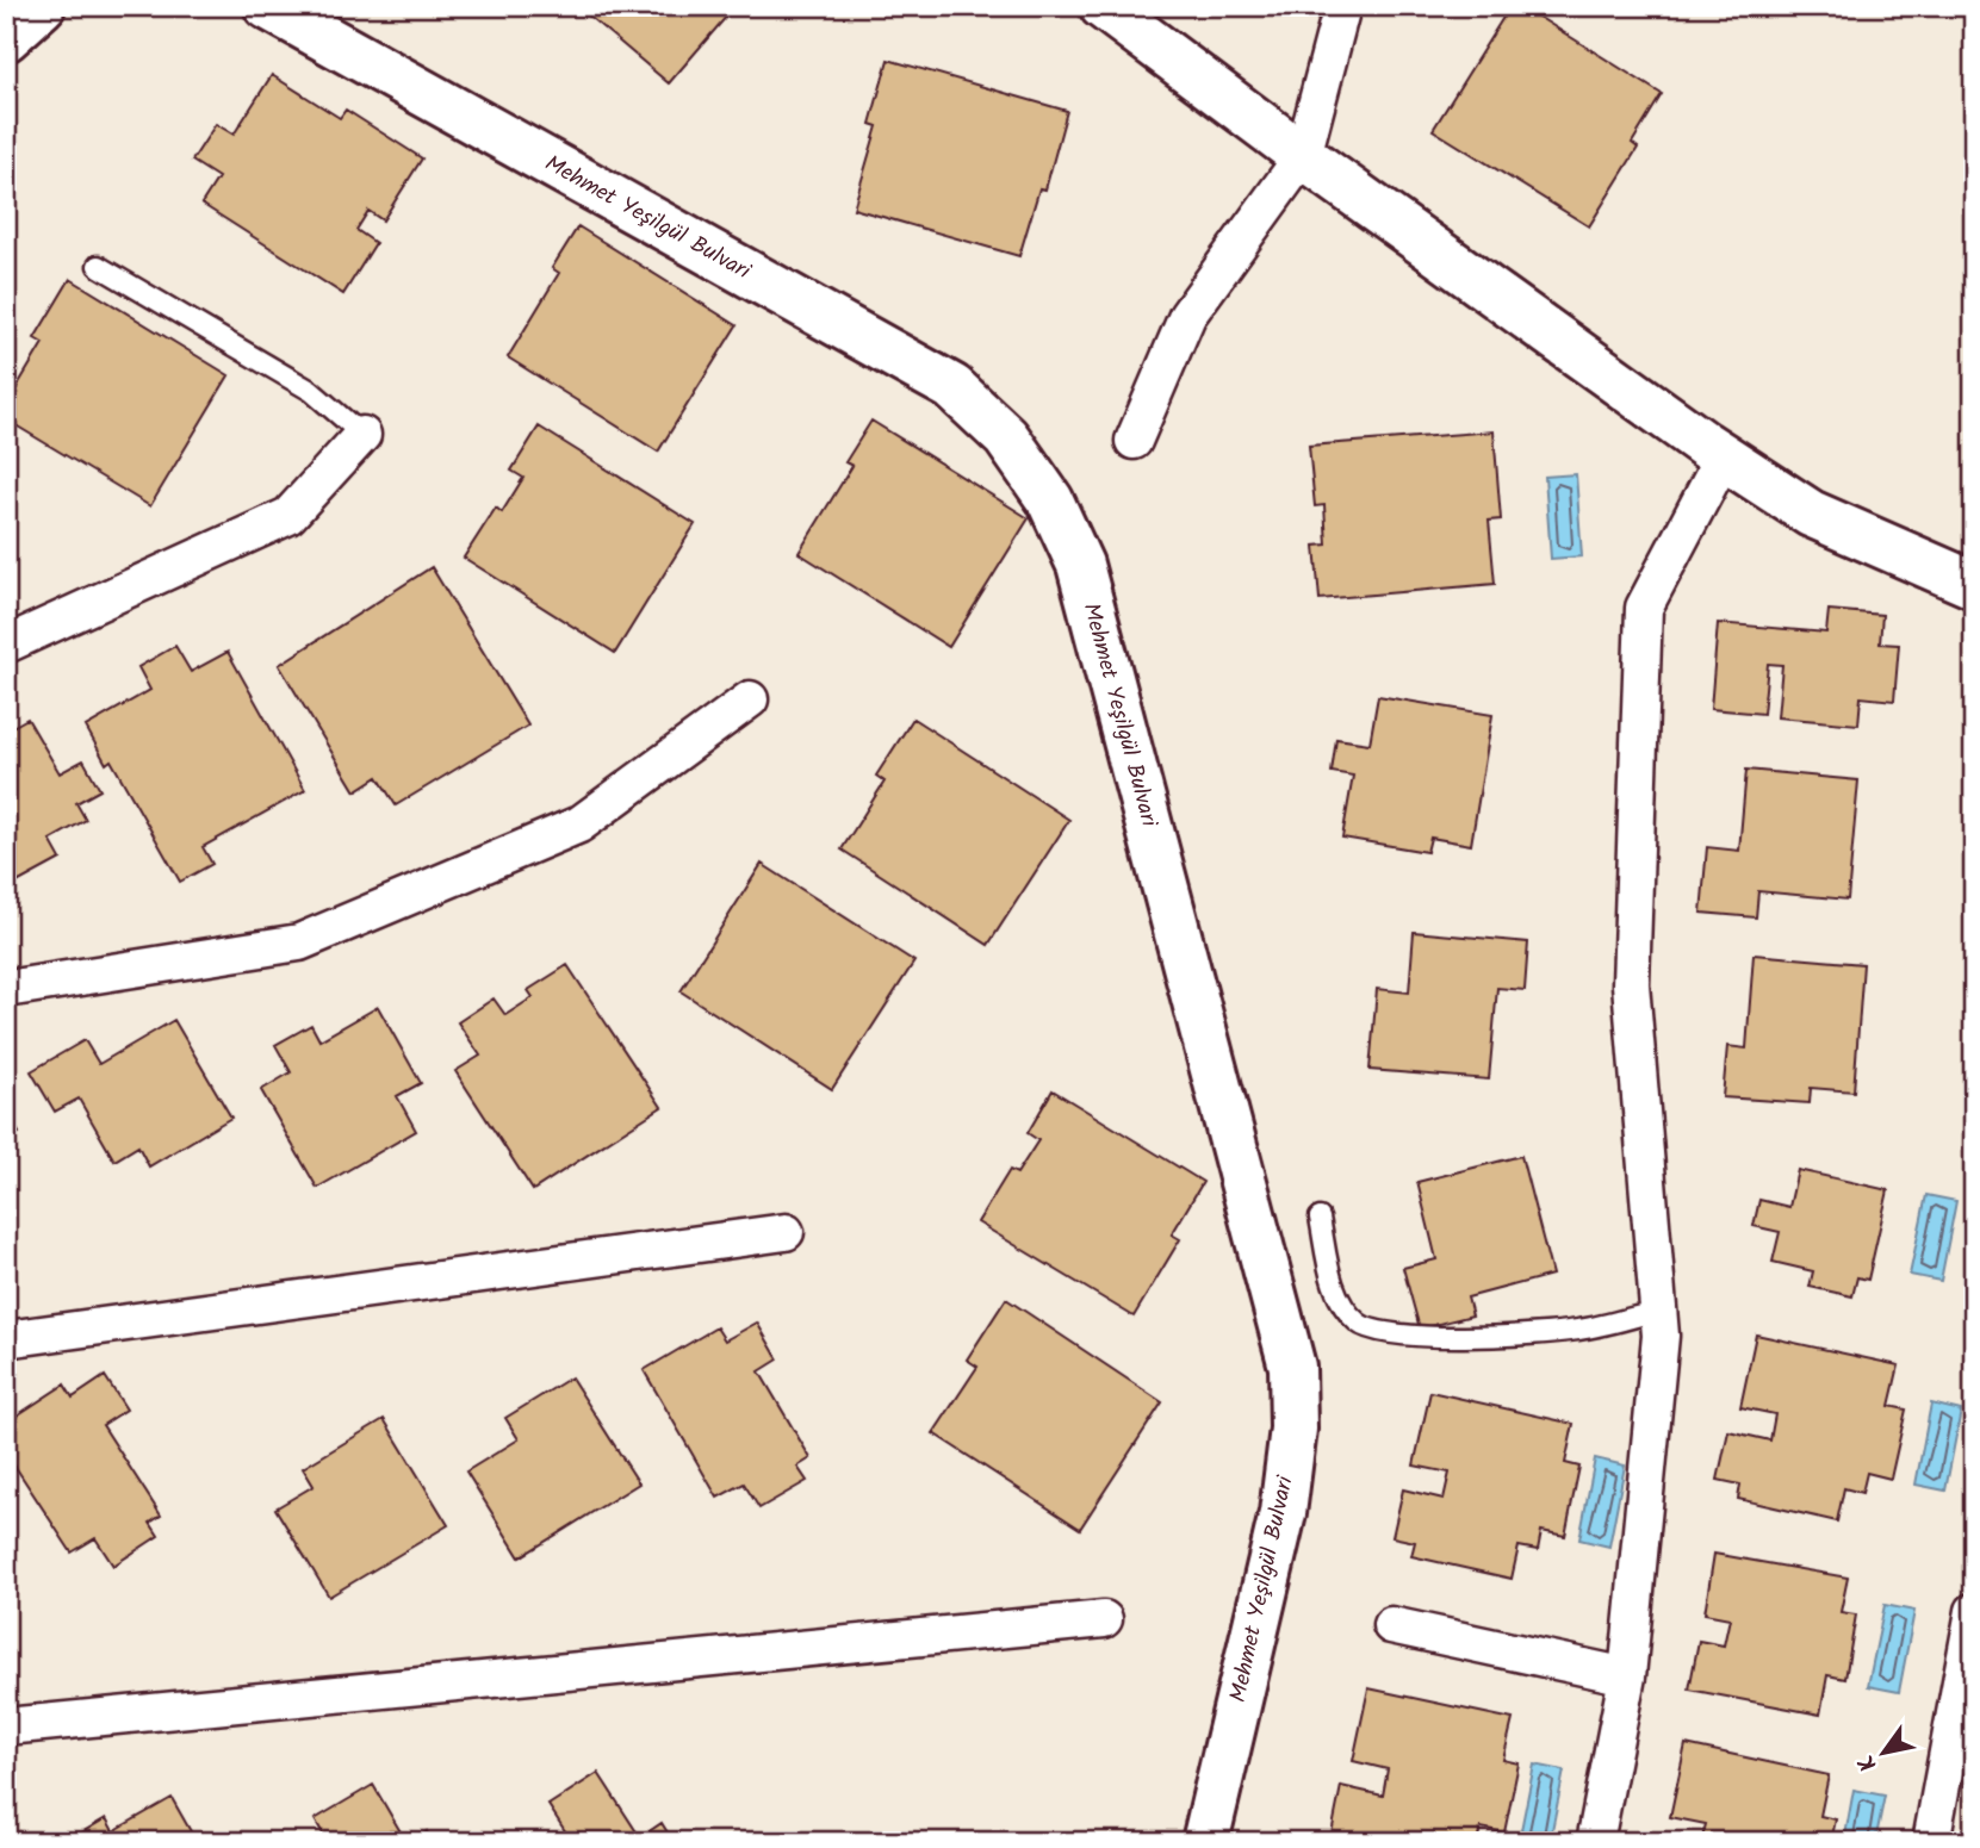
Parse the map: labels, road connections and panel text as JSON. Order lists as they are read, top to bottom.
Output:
{
  "streets": {
    "main road": ["Mehmet Yeşilgül Bulvari"]
  },
  "north": "bottom left"
}
